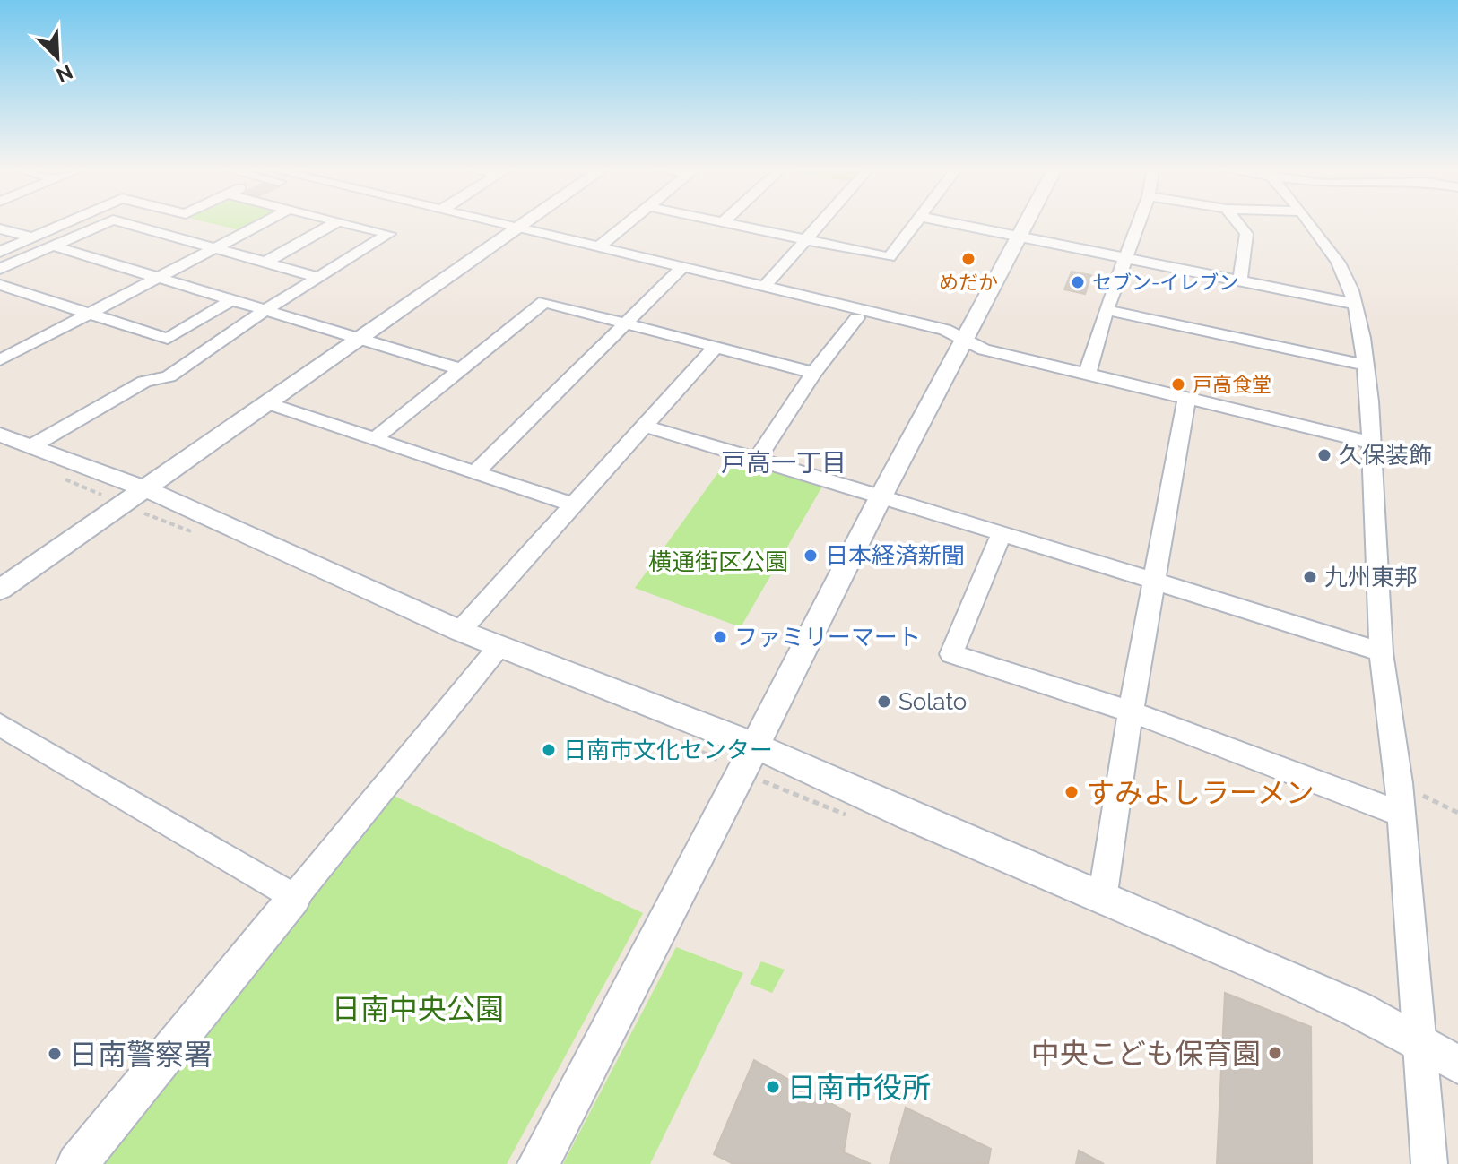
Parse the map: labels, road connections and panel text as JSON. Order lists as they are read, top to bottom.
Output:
{
  "districts": ["戸高一丁目"],
  "parks": ["横通街区公園", "日南中央公園"],
  "places": [
    "めだか",
    "セブン-イレブン",
    "戸高食堂",
    "久保装飾",
    "日本経済新聞",
    "九州東邦",
    "ファミリーマート",
    "Solato",
    "日南市文化センター",
    "すみよしラーメン",
    "中央こども保育園",
    "日南警察署",
    "日南市役所"
  ],
  "north": "bottom right"
}
